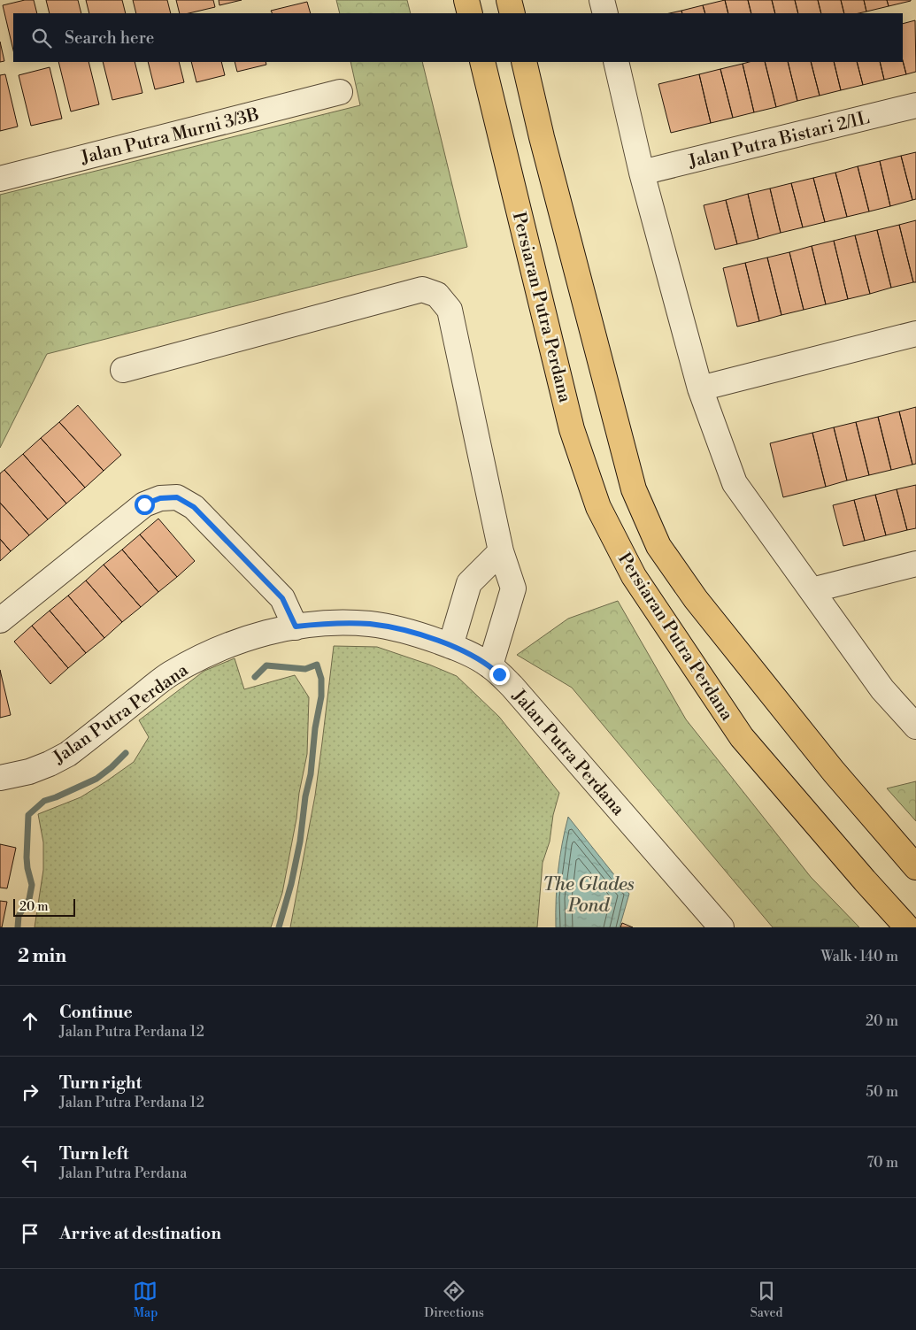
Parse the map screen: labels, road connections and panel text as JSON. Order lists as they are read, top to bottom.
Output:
{
  "streets": {
    "main road": ["Persiaran Putra Perdana"],
    "street": ["Jalan Putra Murni 3/3B", "Jalan Putra Bistari 2/1L", "Jalan Putra Perdana"]
  },
  "water": ["The Glades Pond"],
  "scale_bar": "20 m",
  "page": {
    "search": "Search here",
    "scale": "20 m",
    "heading": ["2 min", "Walk · 140 m"],
    "list": [
      ["Continue", "Jalan Putra Perdana 12", "20 m"],
      ["Turn right", "Jalan Putra Perdana 12", "50 m"],
      ["Turn left", "Jalan Putra Perdana", "70 m"],
      "Arrive at destination"
    ],
    "nav": ["Map", "Directions", "Saved"]
  }
}
